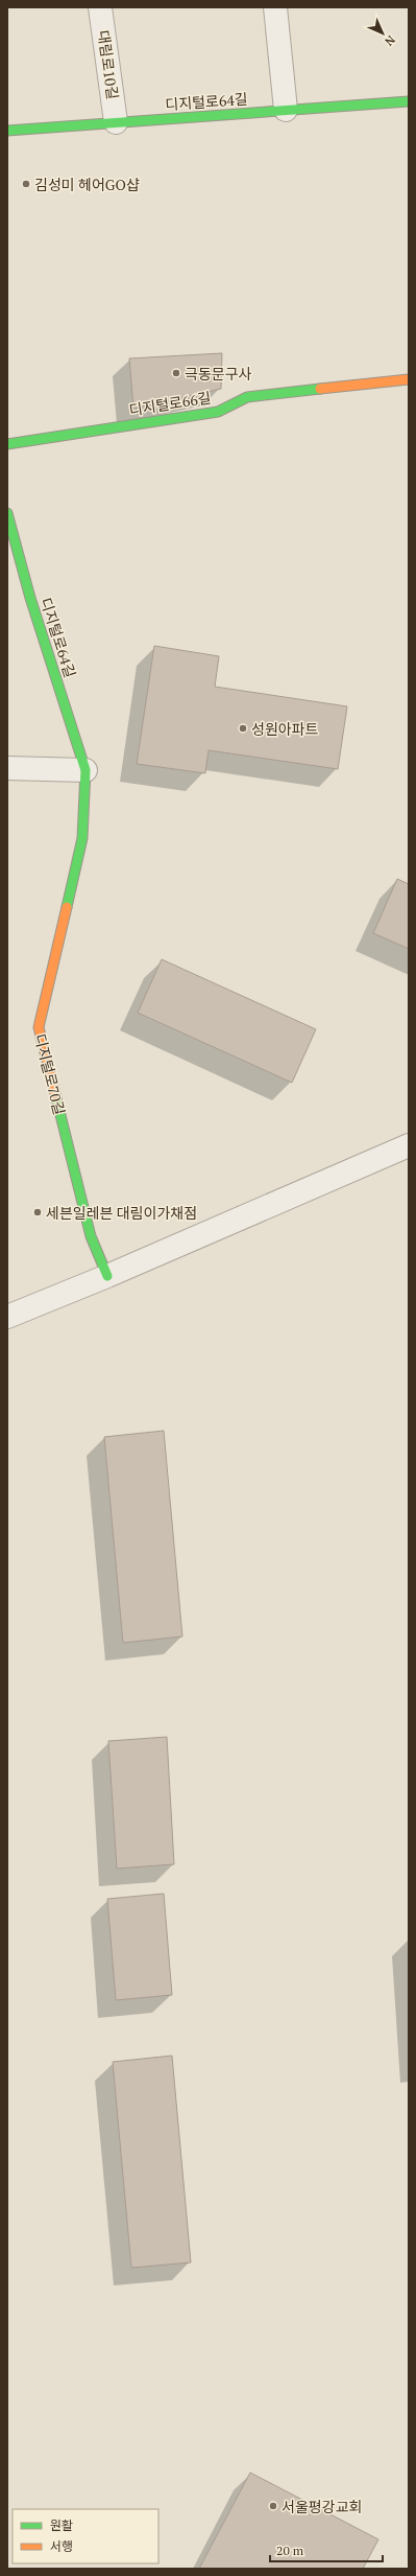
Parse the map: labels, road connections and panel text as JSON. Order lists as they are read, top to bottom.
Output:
{
  "streets": {
    "street": [
      "대림로10길",
      "디지털로64길",
      "디지털로66길",
      "디지털로70길"
    ]
  },
  "crossings": [
    ["대림로10길", "디지털로64길"],
    ["디지털로64길", "디지털로70길"]
  ],
  "places": [
    "김성미 헤어GO샵",
    "극동문구사",
    "성원아파트",
    "세븐일레븐 대림이가채점",
    "서울평강교회"
  ],
  "legend": ["원활", "서행"],
  "scale_bar": "20 m",
  "north": "bottom right"
}
